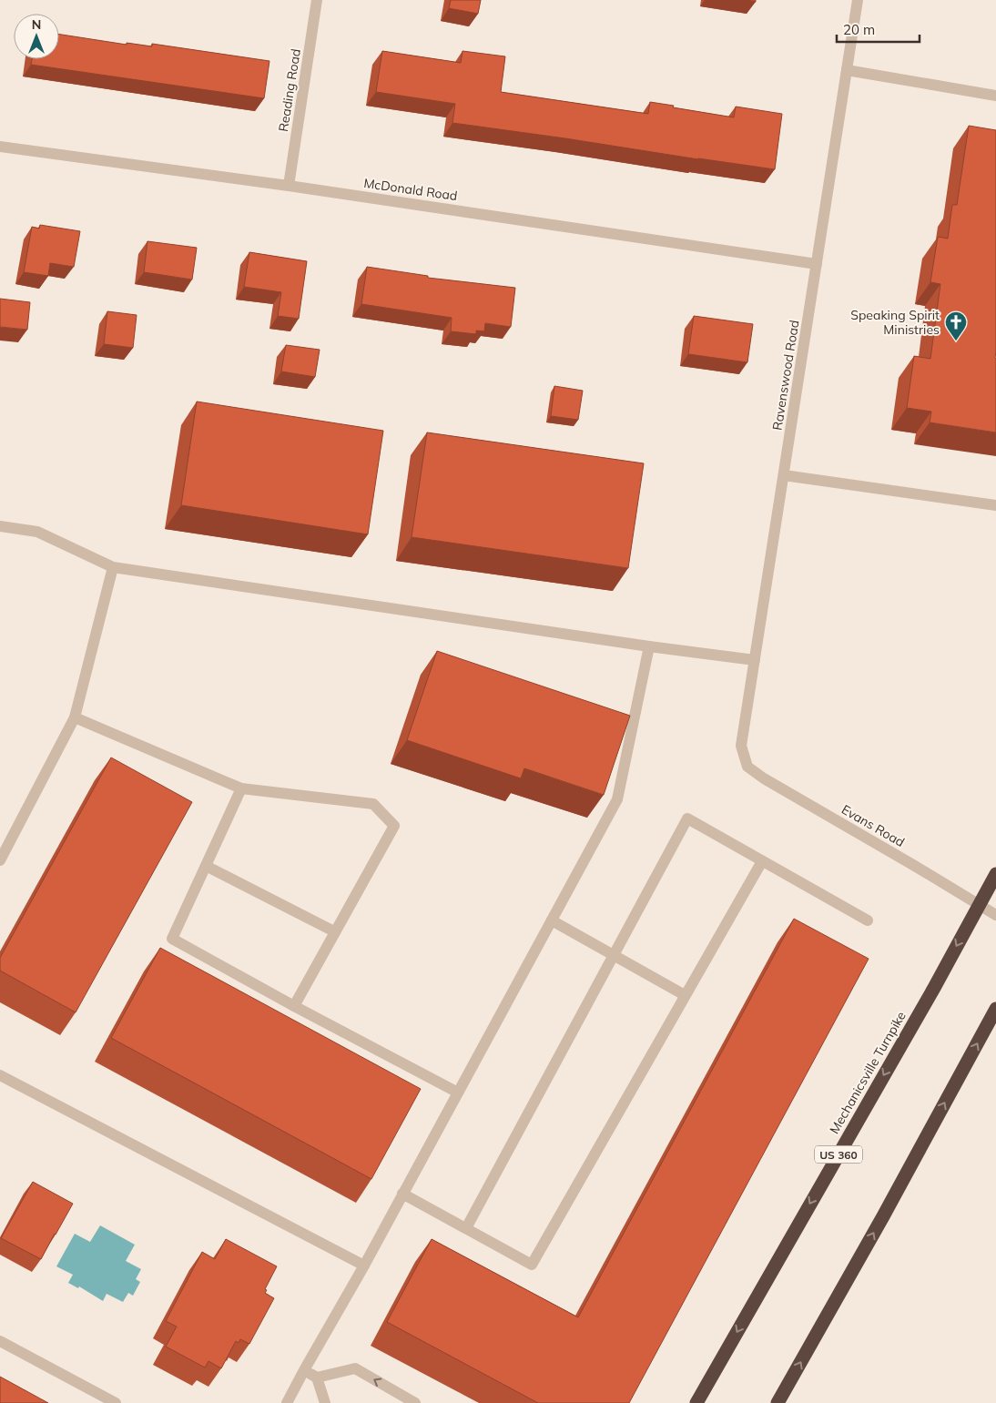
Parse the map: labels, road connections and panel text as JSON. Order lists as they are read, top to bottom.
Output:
{
  "streets": {
    "highway": ["Mechanicsville Turnpike", "US 360"],
    "street": [
      "Reading Road",
      "McDonald Road",
      "Ravenswood Road",
      "Evans Road"
    ]
  },
  "crossings": [
    ["Reading Road", "McDonald Road"],
    ["McDonald Road", "Ravenswood Road"],
    ["Ravenswood Road", "Evans Road"],
    ["Evans Road", "Mechanicsville Turnpike"]
  ],
  "places": {
    "church": ["Speaking Spirit Ministries"]
  },
  "scale_bar": "20 m",
  "north": "top"
}
